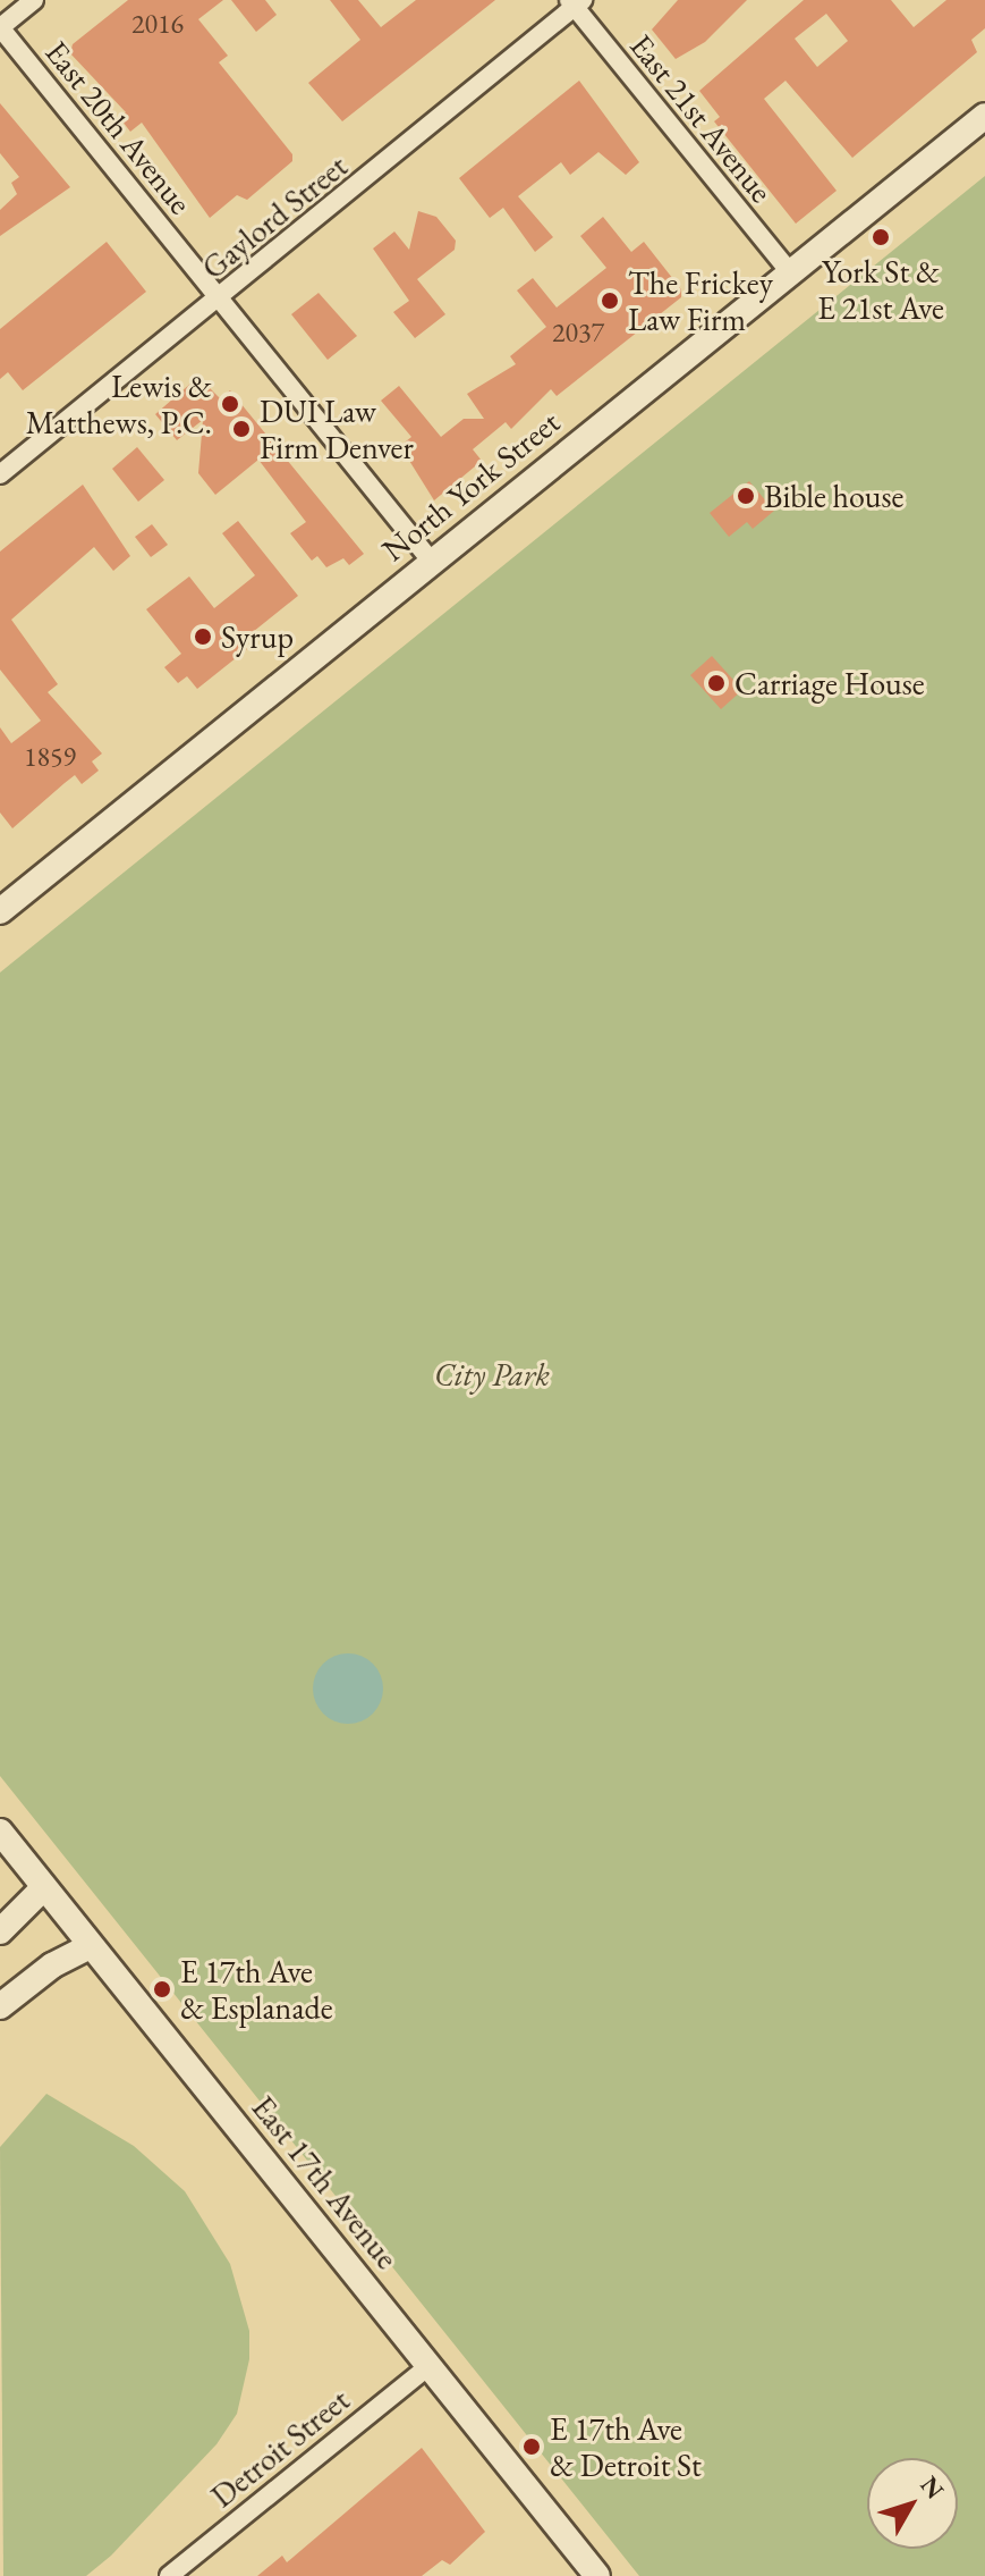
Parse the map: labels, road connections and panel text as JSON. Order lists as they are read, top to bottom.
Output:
{
  "streets": {
    "main road": ["North York Street", "East 17th Avenue"],
    "street": [
      "East 21st Avenue",
      "East 20th Avenue",
      "Gaylord Street",
      "Detroit Street"
    ]
  },
  "crossings": [
    ["East 21st Avenue", "Gaylord Street"],
    ["East 21st Avenue", "North York Street"],
    ["East 20th Avenue", "Gaylord Street"],
    ["East 20th Avenue", "North York Street"],
    ["East 17th Avenue", "Detroit Street"]
  ],
  "parks": ["City Park"],
  "places": [
    "York St & E 21st Ave",
    "The Frickey Law Firm",
    "Lewis & Matthews, P.C.",
    "DUI Law Firm Denver",
    "Bible house",
    "Syrup",
    "Carriage House",
    "E 17th Ave & Esplanade",
    "E 17th Ave & Detroit St"
  ],
  "house_numbers": ["2016", "2037", "1859"],
  "north": "top right"
}
